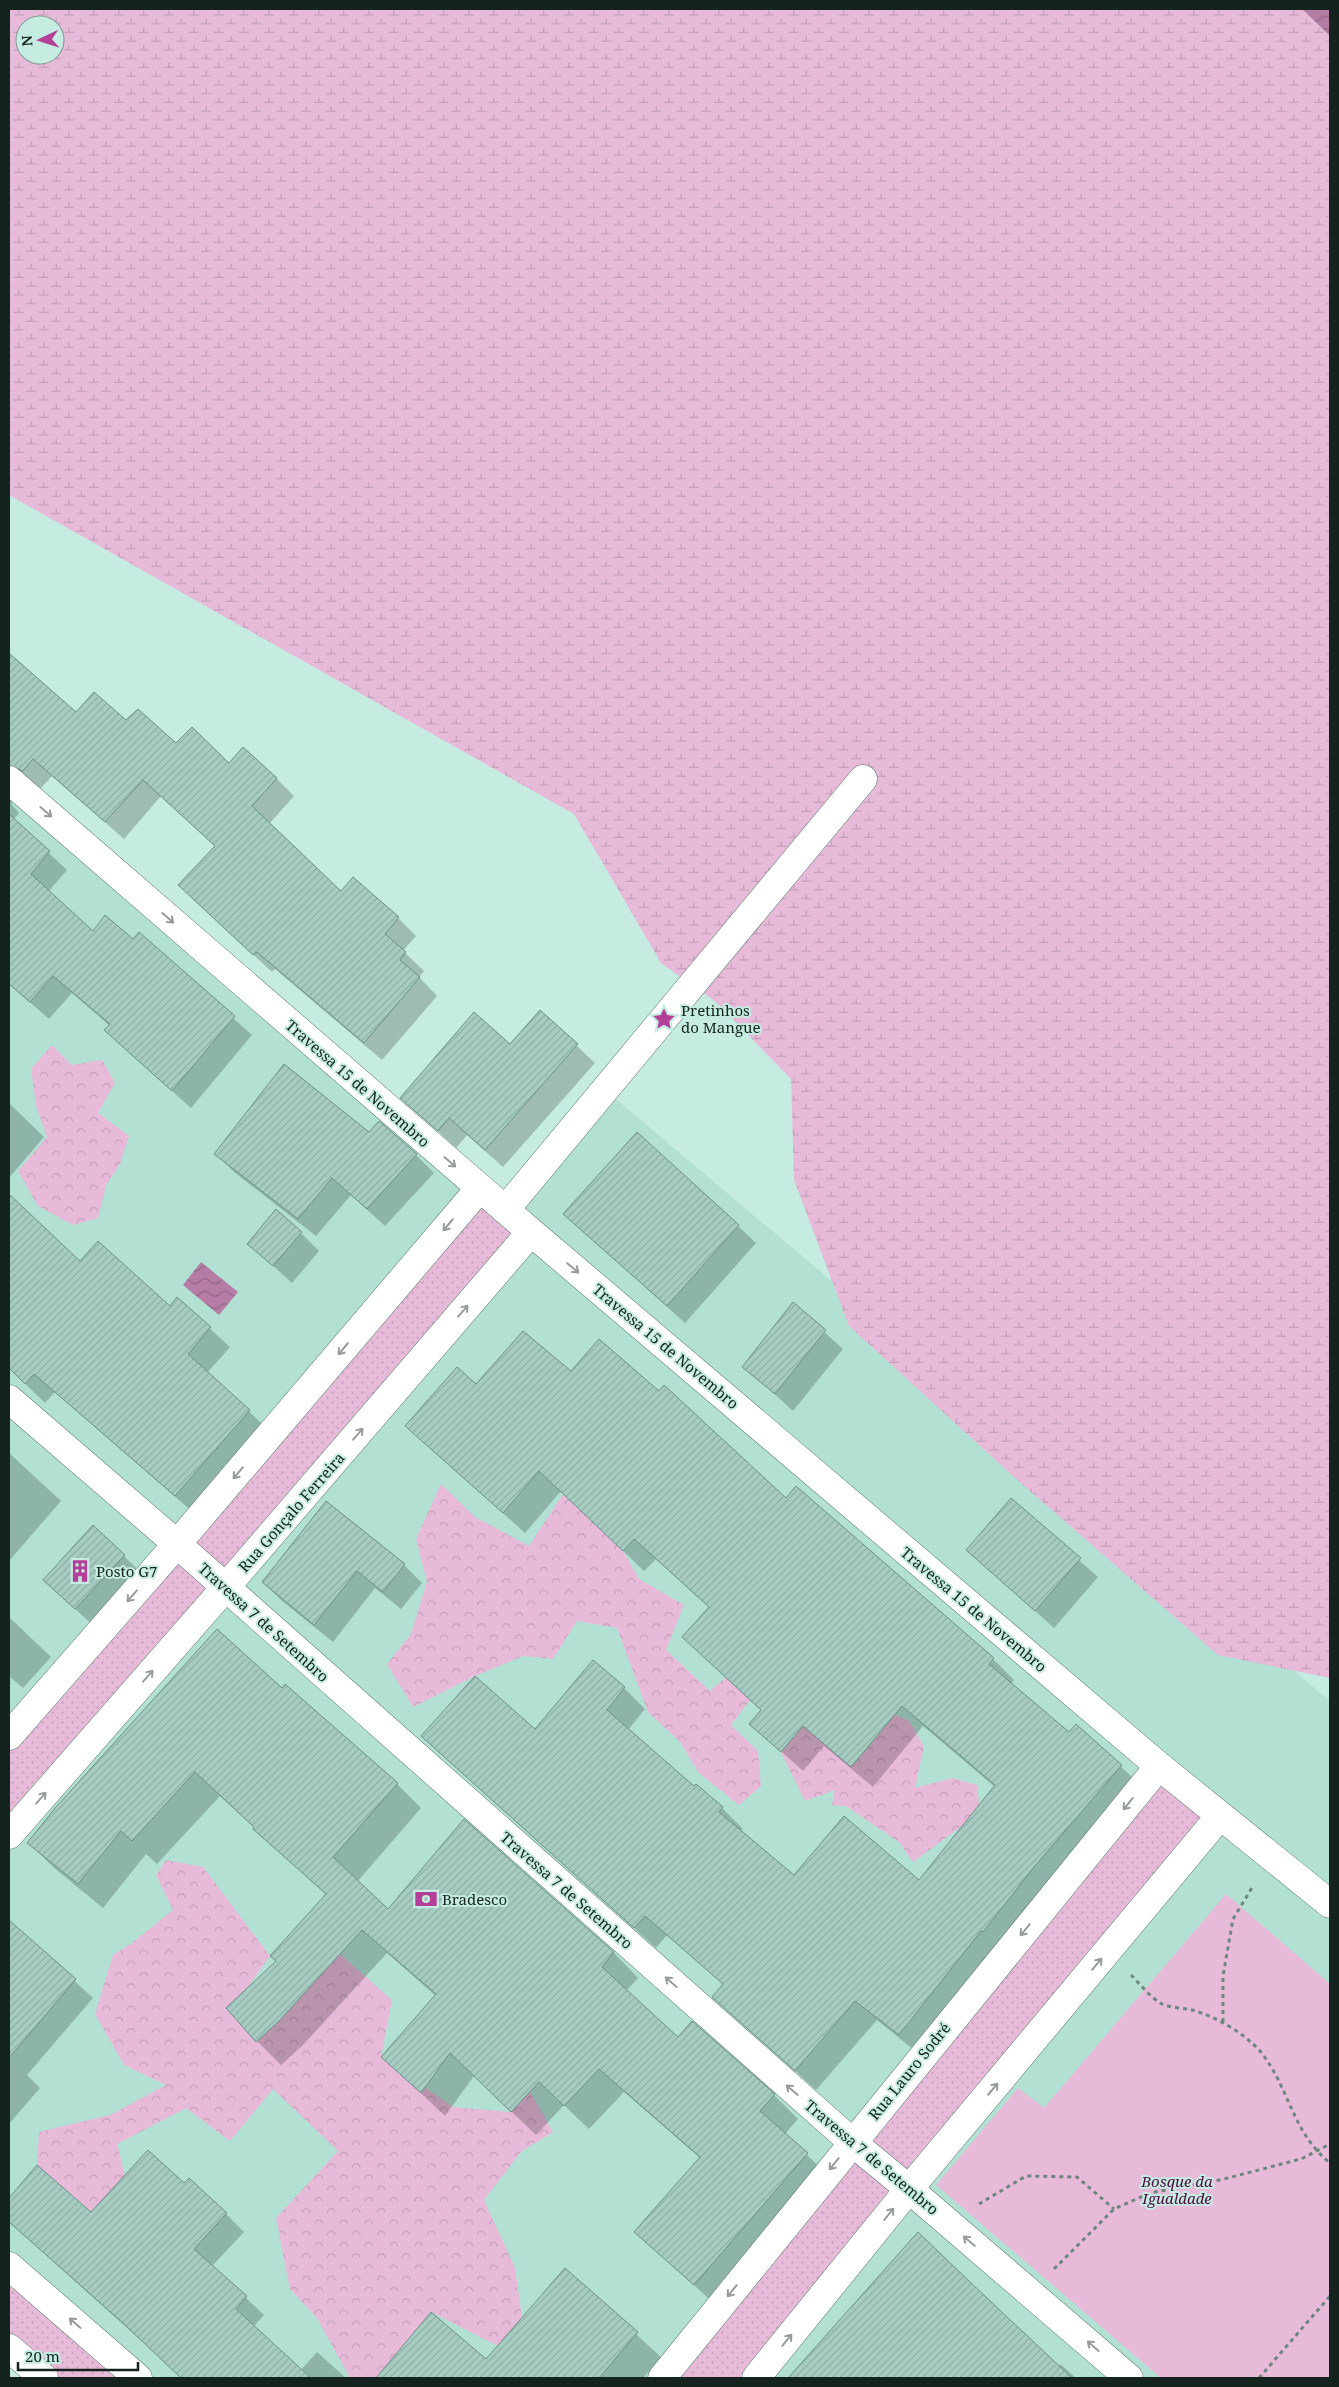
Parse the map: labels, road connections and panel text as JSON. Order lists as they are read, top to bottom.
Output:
{
  "streets": {
    "street": [
      "Travessa 15 de Novembro",
      "Rua Gonçalo Ferreira",
      "Travessa 7 de Setembro",
      "Rua Lauro Sodré"
    ]
  },
  "crossings": [
    ["Travessa 15 de Novembro", "Rua Gonçalo Ferreira"],
    ["Travessa 15 de Novembro", "Rua Lauro Sodré"],
    ["Rua Gonçalo Ferreira", "Travessa 7 de Setembro"],
    ["Travessa 7 de Setembro", "Rua Lauro Sodré"]
  ],
  "one_way": ["Travessa 15 de Novembro", "Travessa 7 de Setembro"],
  "parks": ["Bosque da Igualdade"],
  "places": {
    "place": ["Pretinhos do Mangue"],
    "building": ["Posto G7"],
    "bank": ["Bradesco"]
  },
  "scale_bar": "20 m",
  "north": "left"
}
